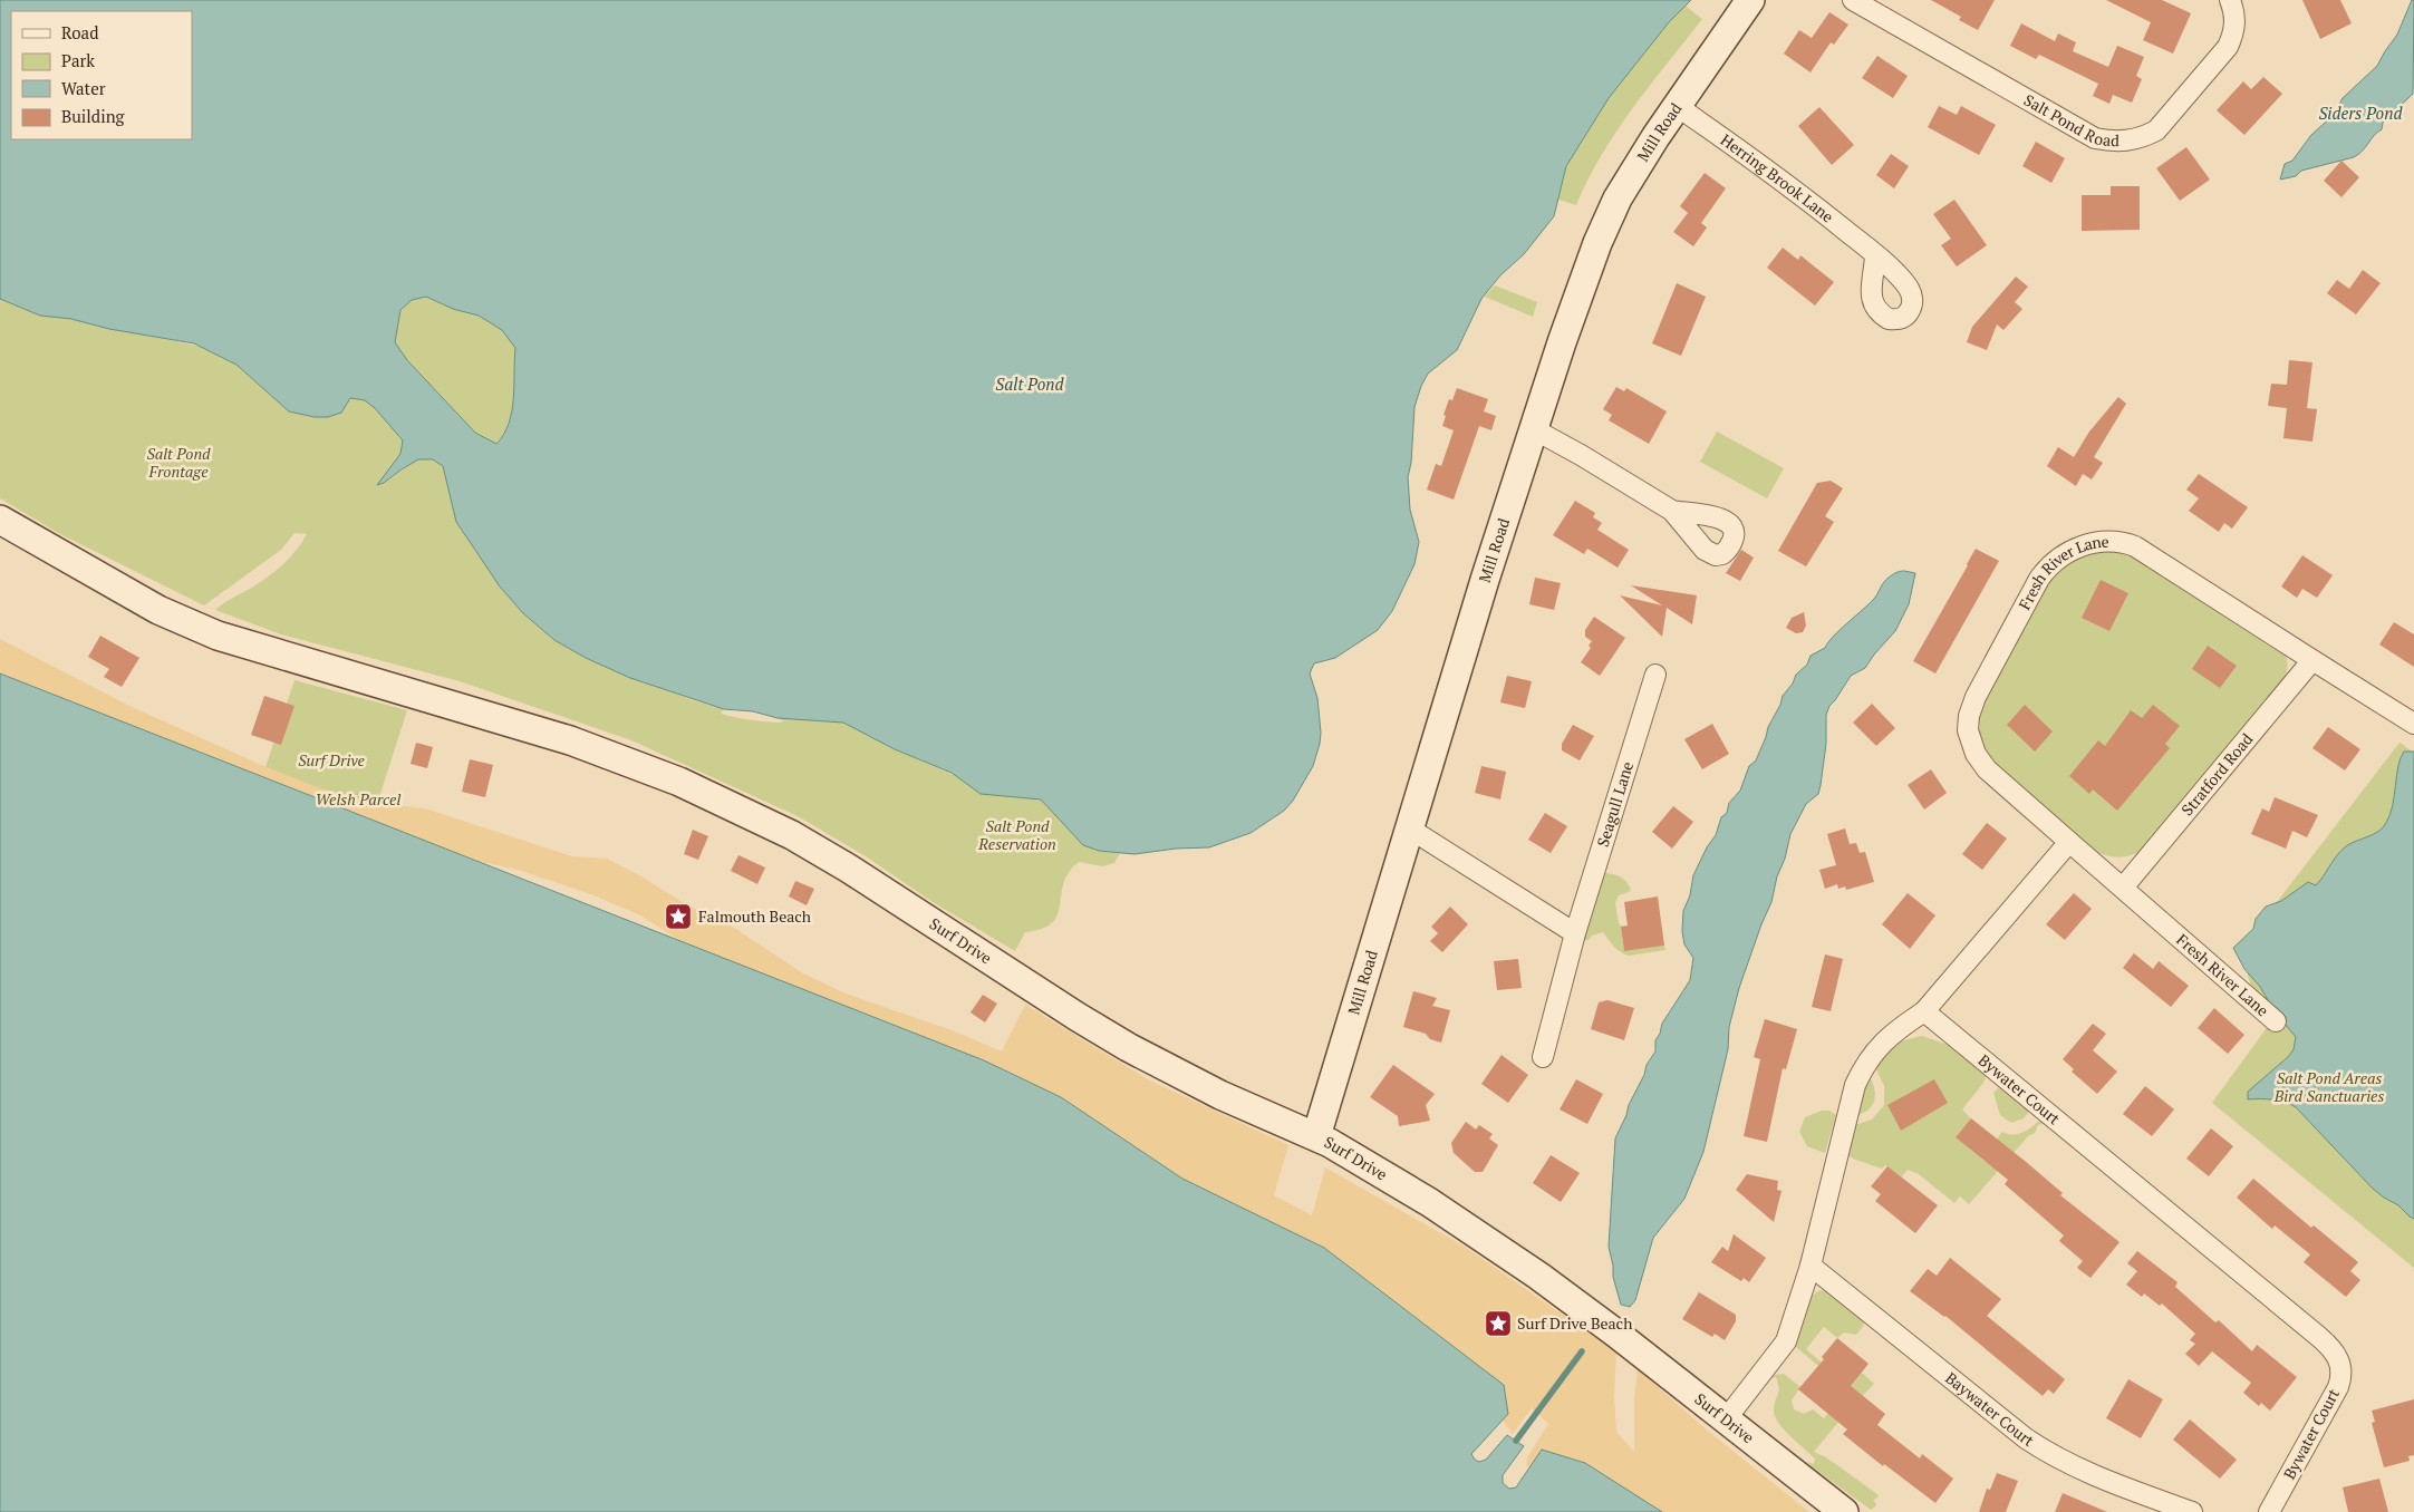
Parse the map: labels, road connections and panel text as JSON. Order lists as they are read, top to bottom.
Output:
{
  "streets": {
    "main road": ["Mill Road", "Surf Drive"],
    "street": [
      "Salt Pond Road",
      "Herring Brook Lane",
      "Fresh River Lane",
      "Stratford Road",
      "Seagull Lane",
      "Bywater Court",
      "Baywater Court"
    ]
  },
  "crossings": [
    ["Mill Road", "Herring Brook Lane"],
    ["Mill Road", "Surf Drive"],
    ["Fresh River Lane", "Stratford Road"]
  ],
  "water": ["Siders Pond", "Salt Pond"],
  "parks": [
    "Salt Pond Frontage",
    "Surf Drive",
    "Welsh Parcel",
    "Salt Pond Reservation",
    "Salt Pond Areas Bird Sanctuaries"
  ],
  "places": {
    "place": ["Falmouth Beach", "Surf Drive Beach"]
  },
  "legend": [
    "Road",
    "Park",
    "Water",
    "Building"
  ]
}
